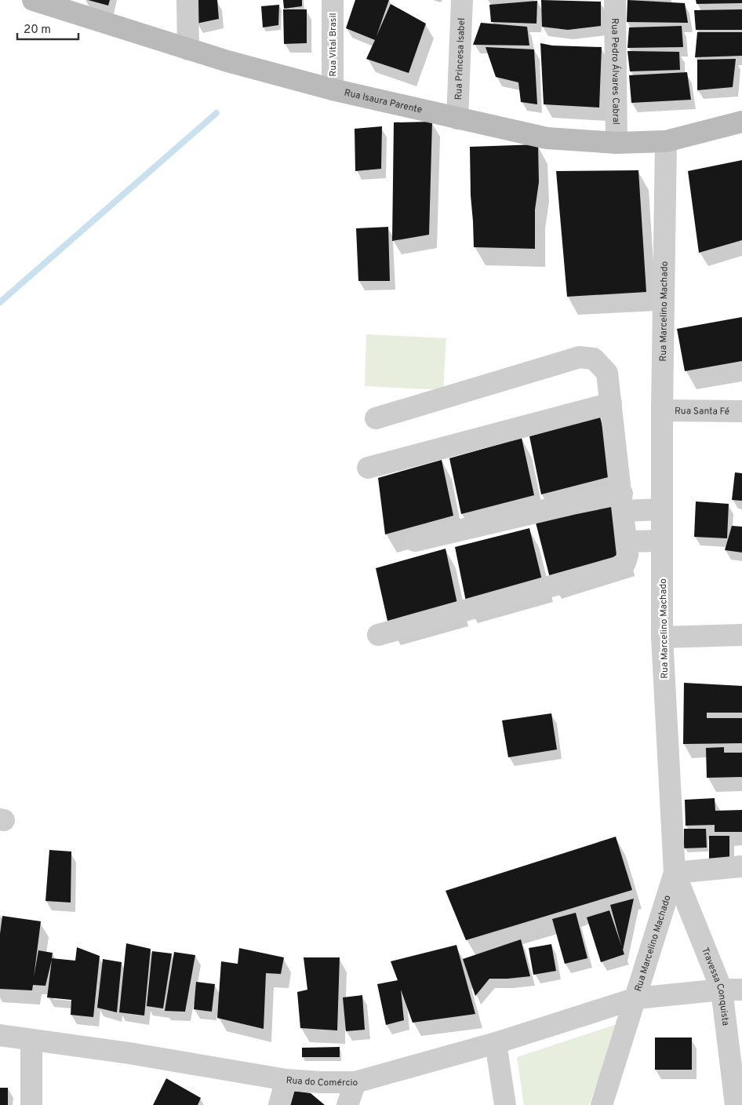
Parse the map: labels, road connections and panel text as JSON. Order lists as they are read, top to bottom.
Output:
{
  "streets": {
    "street": [
      "Rua Vital Brasil",
      "Rua Princesa Isabel",
      "Rua Pedro Álvares Cabral",
      "Rua Isaura Parente",
      "Rua Marcelino Machado",
      "Rua Santa Fé",
      "Travessa Conquista",
      "Rua do Comércio"
    ]
  },
  "crossings": [
    ["Rua Vital Brasil", "Rua Isaura Parente"],
    ["Rua Princesa Isabel", "Rua Isaura Parente"],
    ["Rua Pedro Álvares Cabral", "Rua Isaura Parente"],
    ["Rua Isaura Parente", "Rua Marcelino Machado"],
    ["Rua Marcelino Machado", "Rua Santa Fé"],
    ["Rua Marcelino Machado", "Travessa Conquista"],
    ["Rua Marcelino Machado", "Rua do Comércio"],
    ["Travessa Conquista", "Rua do Comércio"]
  ],
  "scale_bar": "20 m"
}
